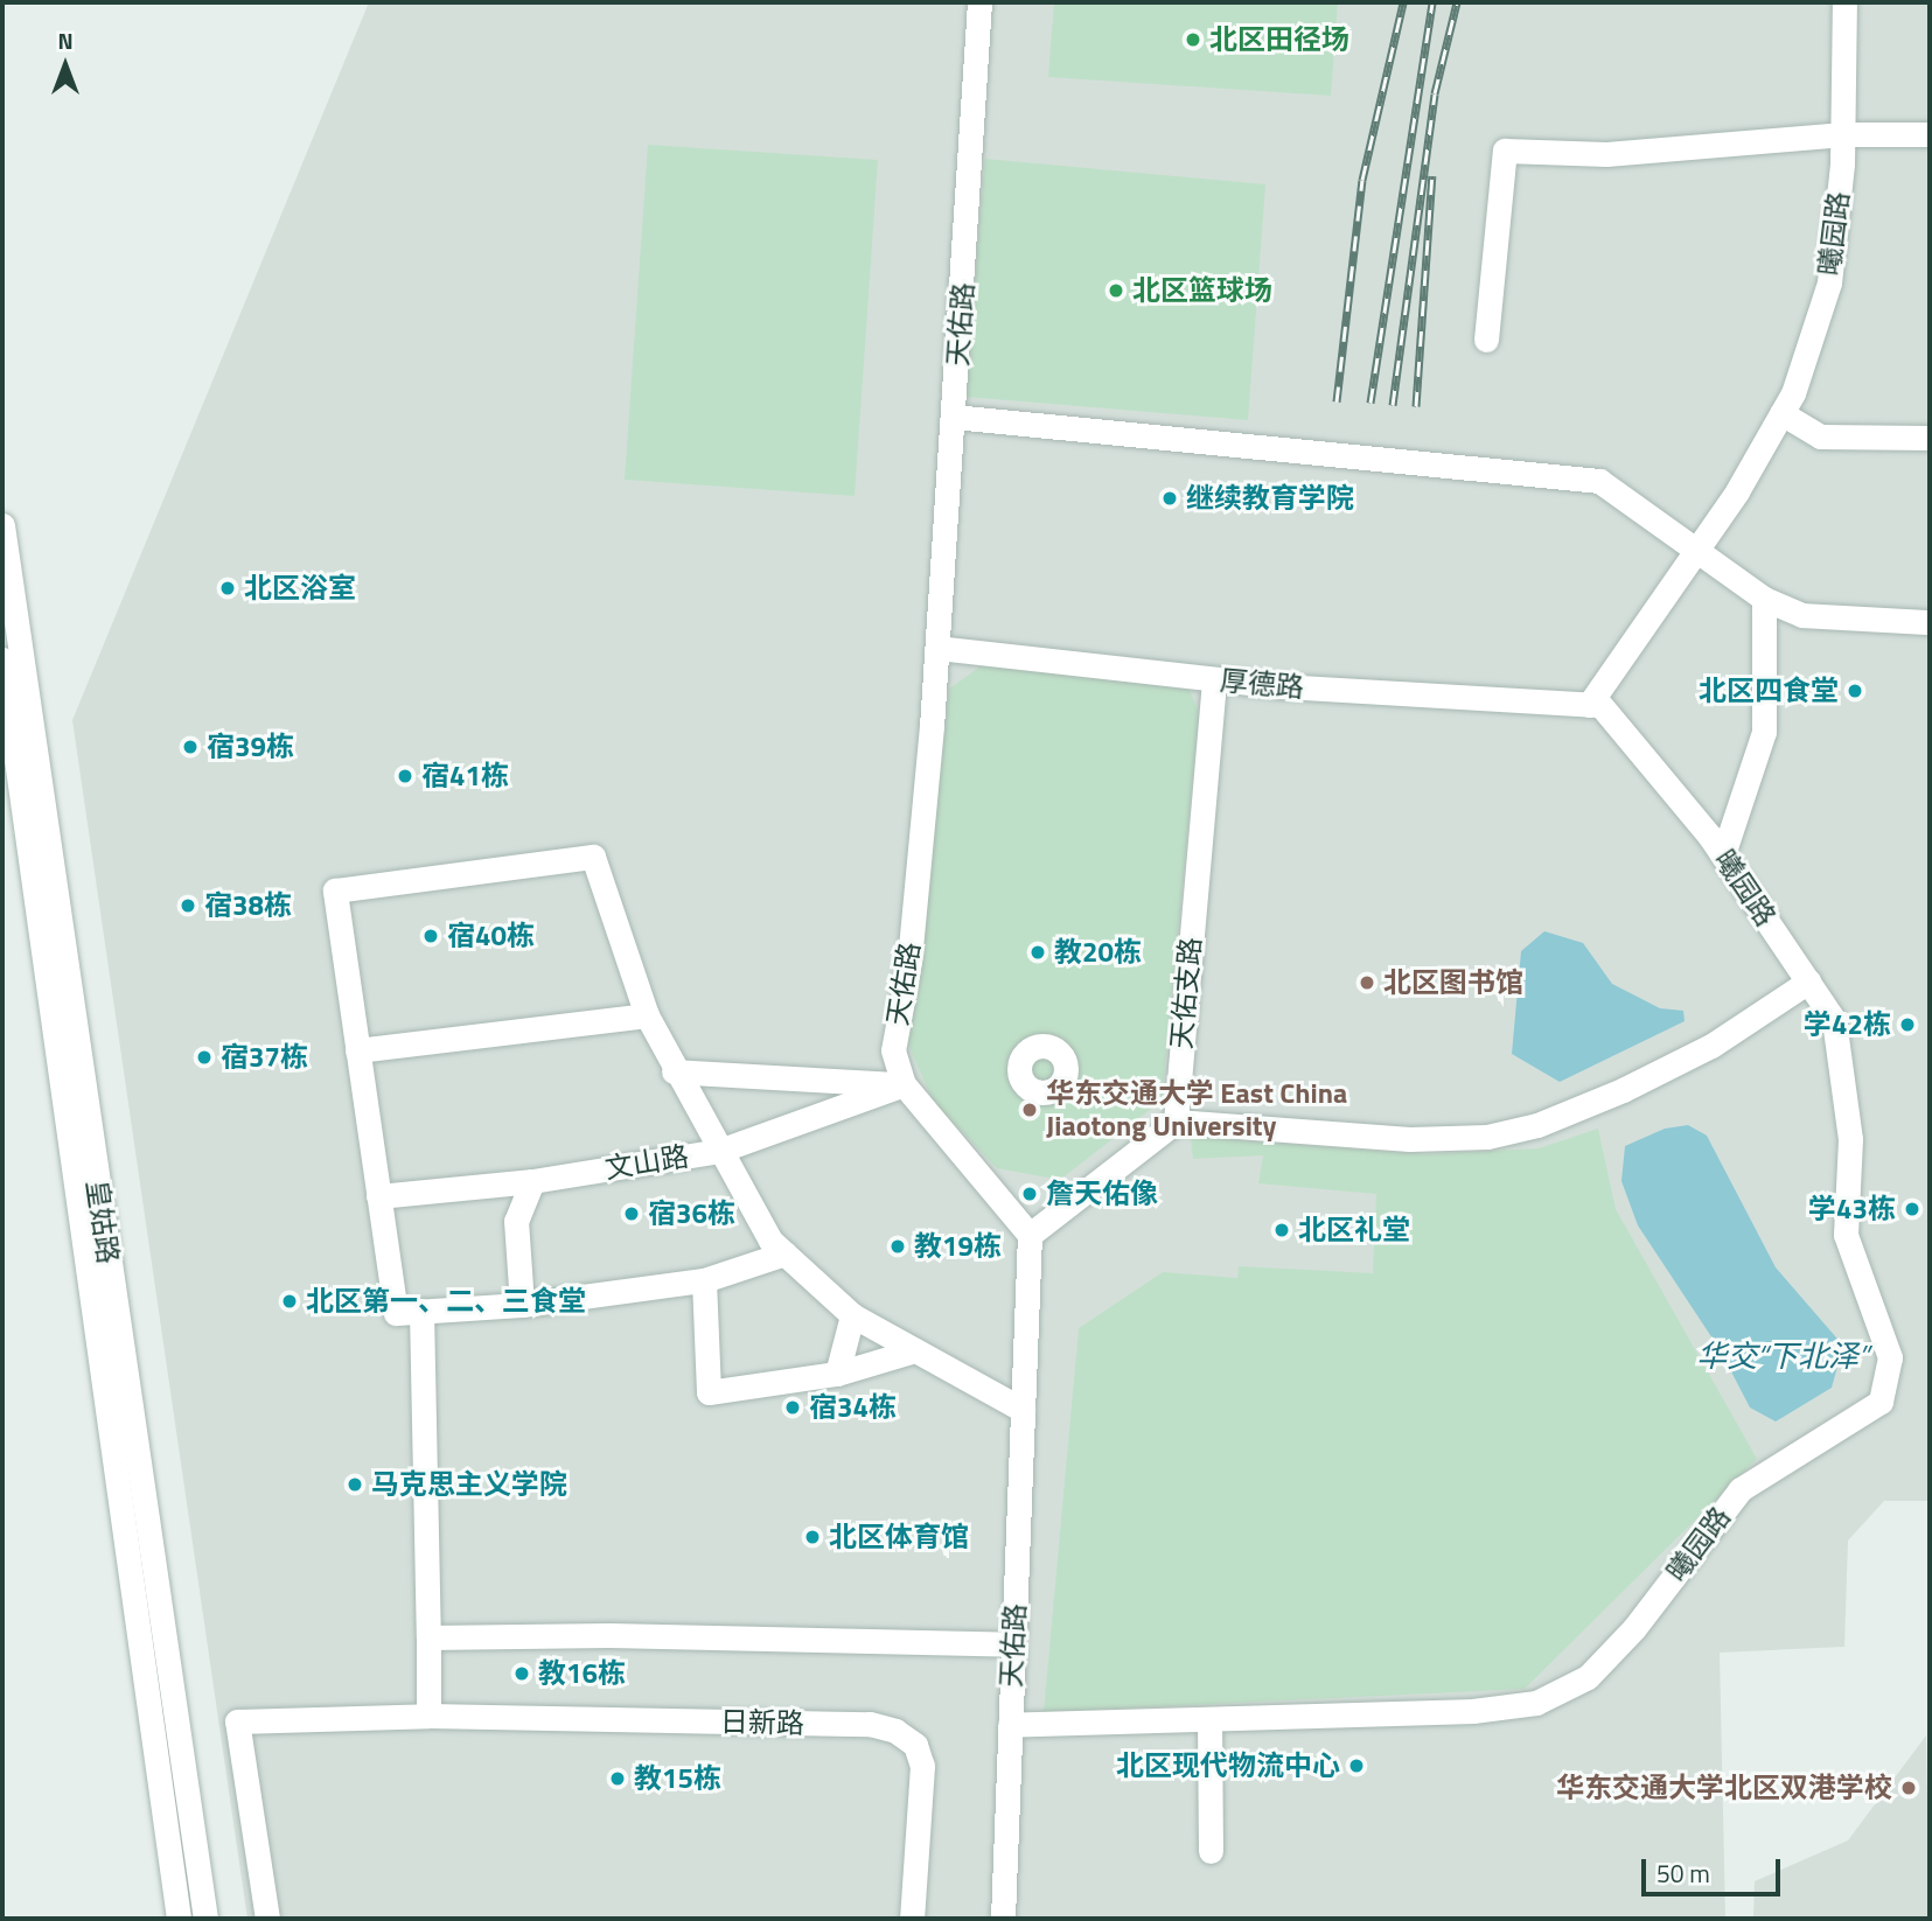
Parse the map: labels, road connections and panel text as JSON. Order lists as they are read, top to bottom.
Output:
{
  "streets": {
    "street": [
      "曦园路",
      "天佑路",
      "厚德路",
      "天佑支路",
      "文山路",
      "皇姑路",
      "日新路"
    ]
  },
  "crossings": [
    ["曦园路", "天佑路"],
    ["曦园路", "厚德路"],
    ["天佑路", "厚德路"],
    ["天佑路", "文山路"],
    ["厚德路", "天佑支路"]
  ],
  "water": ["华交“下北泽”"],
  "places": [
    "北区田径场",
    "北区篮球场",
    "继续教育学院",
    "北区浴室",
    "北区四食堂",
    "宿39栋",
    "宿41栋",
    "宿38栋",
    "宿40栋",
    "教20栋",
    "北区图书馆",
    "学42栋",
    "宿37栋",
    "华东交通大学 East China Jiaotong University",
    "詹天佑像",
    "学43栋",
    "宿36栋",
    "北区礼堂",
    "教19栋",
    "北区第一、二、三食堂",
    "宿34栋",
    "马克思主义学院",
    "北区体育馆",
    "教16栋",
    "北区现代物流中心",
    "教15栋",
    "华东交通大学北区双港学校"
  ],
  "scale_bar": "50 m",
  "north": "top"
}
